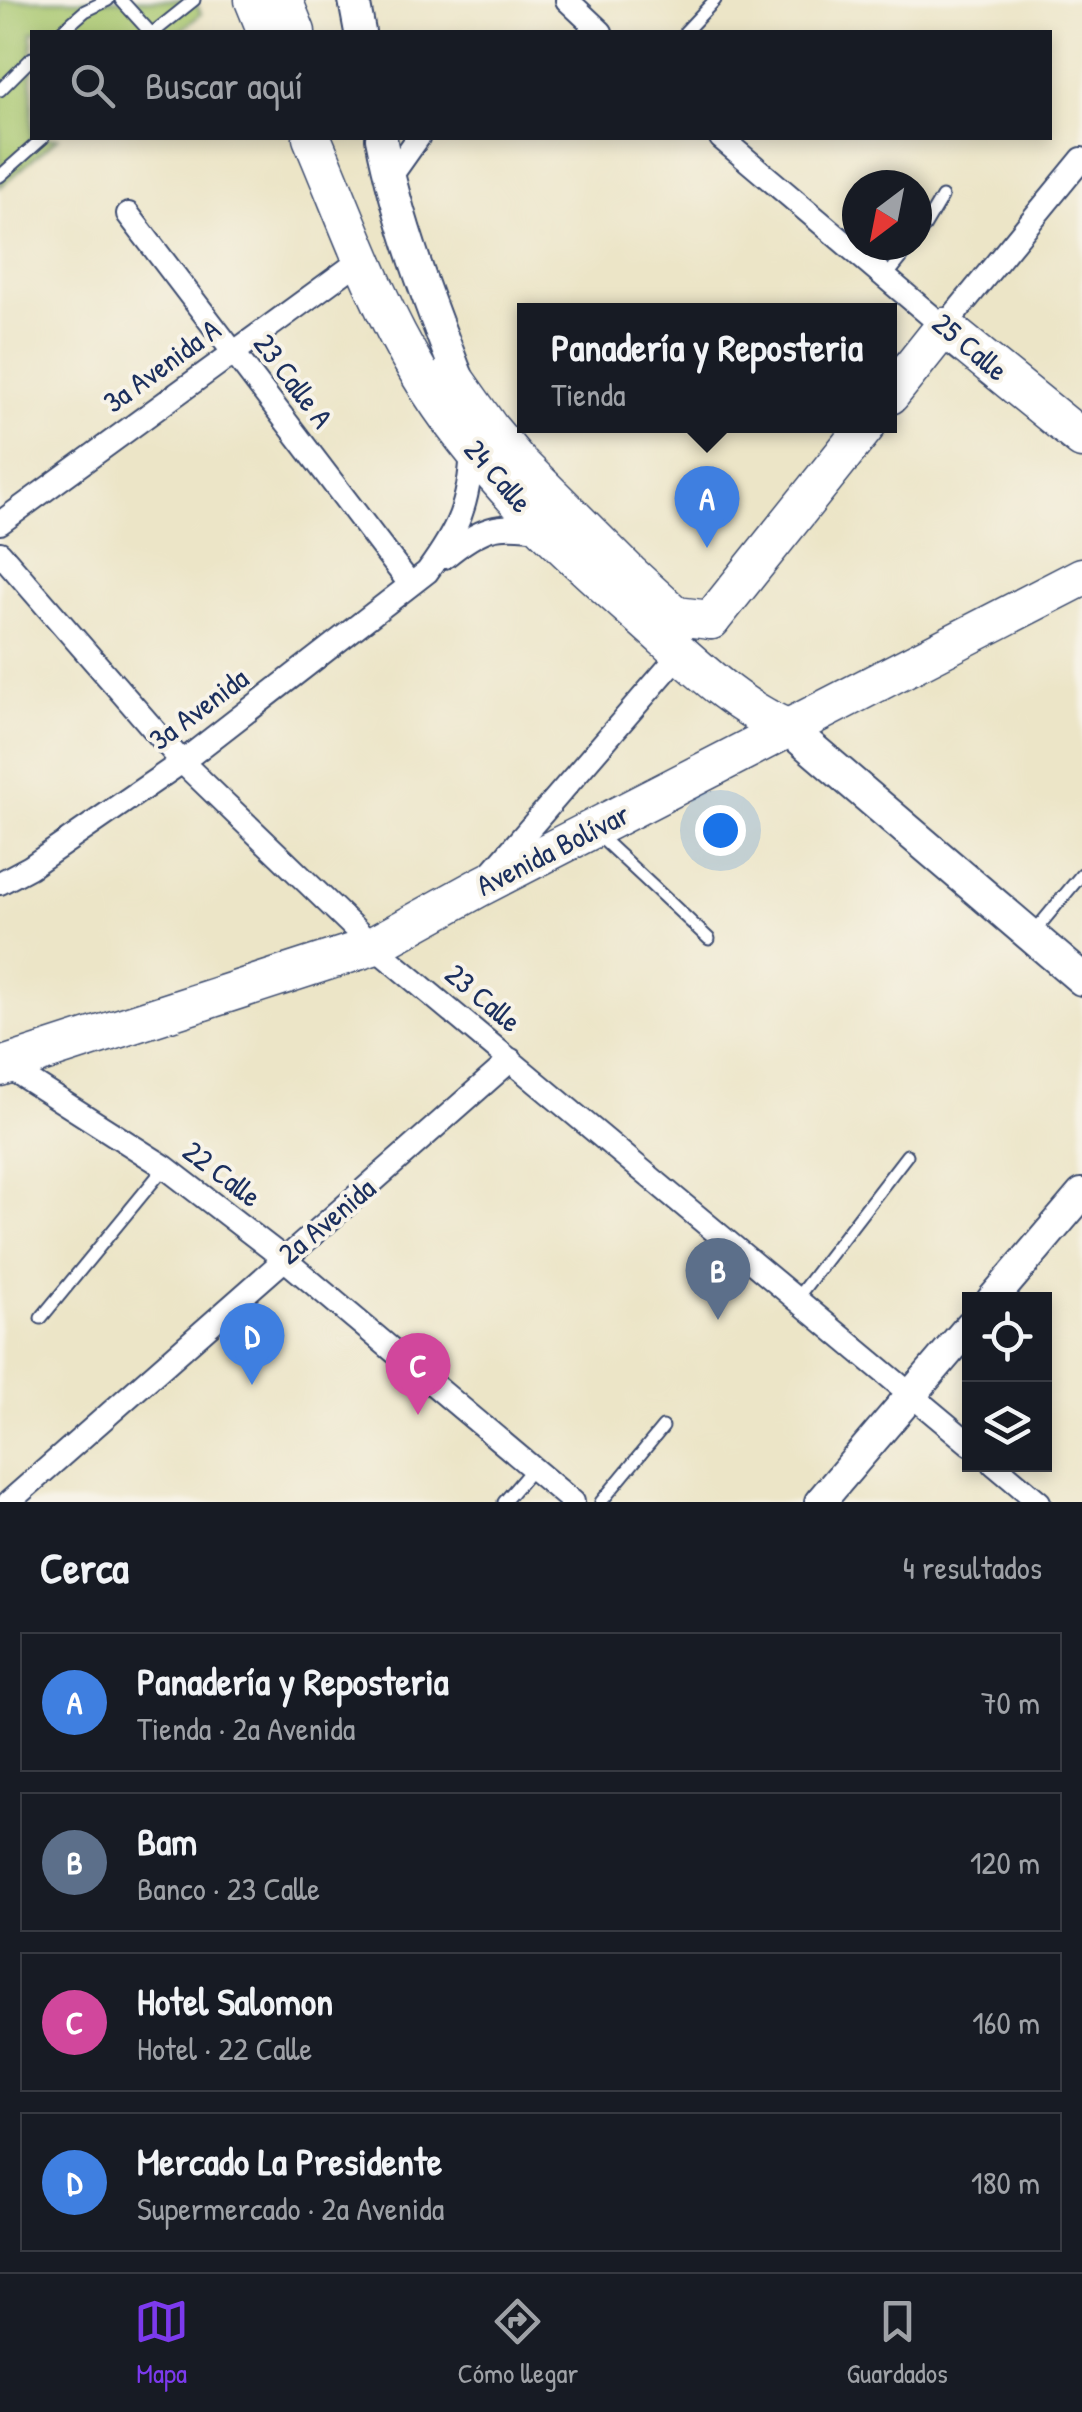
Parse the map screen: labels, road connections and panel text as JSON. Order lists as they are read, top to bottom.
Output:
{
  "streets": {
    "main road": ["25 Calle", "24 Calle", "Avenida Bolívar"],
    "street": [
      "3a Avenida A",
      "23 Calle A",
      "3a Avenida",
      "23 Calle",
      "22 Calle",
      "2a Avenida"
    ]
  },
  "crossings": [
    ["3a Avenida A", "23 Calle A"],
    ["3a Avenida A", "24 Calle"],
    ["23 Calle A", "3a Avenida"],
    ["24 Calle", "3a Avenida"],
    ["24 Calle", "Avenida Bolívar"],
    ["3a Avenida", "23 Calle"],
    ["Avenida Bolívar", "23 Calle"],
    ["Avenida Bolívar", "22 Calle"],
    ["23 Calle", "2a Avenida"],
    ["22 Calle", "2a Avenida"]
  ],
  "north": "bottom left",
  "page": {
    "search": "Buscar aquí",
    "popup": ["Panadería y Reposteria", "Tienda"],
    "pins": [
      "A",
      "B",
      "D",
      "C"
    ],
    "heading": ["Cerca", "4 resultados"],
    "list": [
      {
        "mark": "A",
        "name": "Panadería y Reposteria",
        "note": "Tienda · 2a Avenida",
        "value": "70 m"
      },
      {
        "mark": "B",
        "name": "Bam",
        "note": "Banco · 23 Calle",
        "value": "120 m"
      },
      {
        "mark": "C",
        "name": "Hotel Salomon",
        "note": "Hotel · 22 Calle",
        "value": "160 m"
      },
      {
        "mark": "D",
        "name": "Mercado La Presidente",
        "note": "Supermercado · 2a Avenida",
        "value": "180 m"
      }
    ],
    "nav": ["Mapa", "Cómo llegar", "Guardados"]
  }
}
